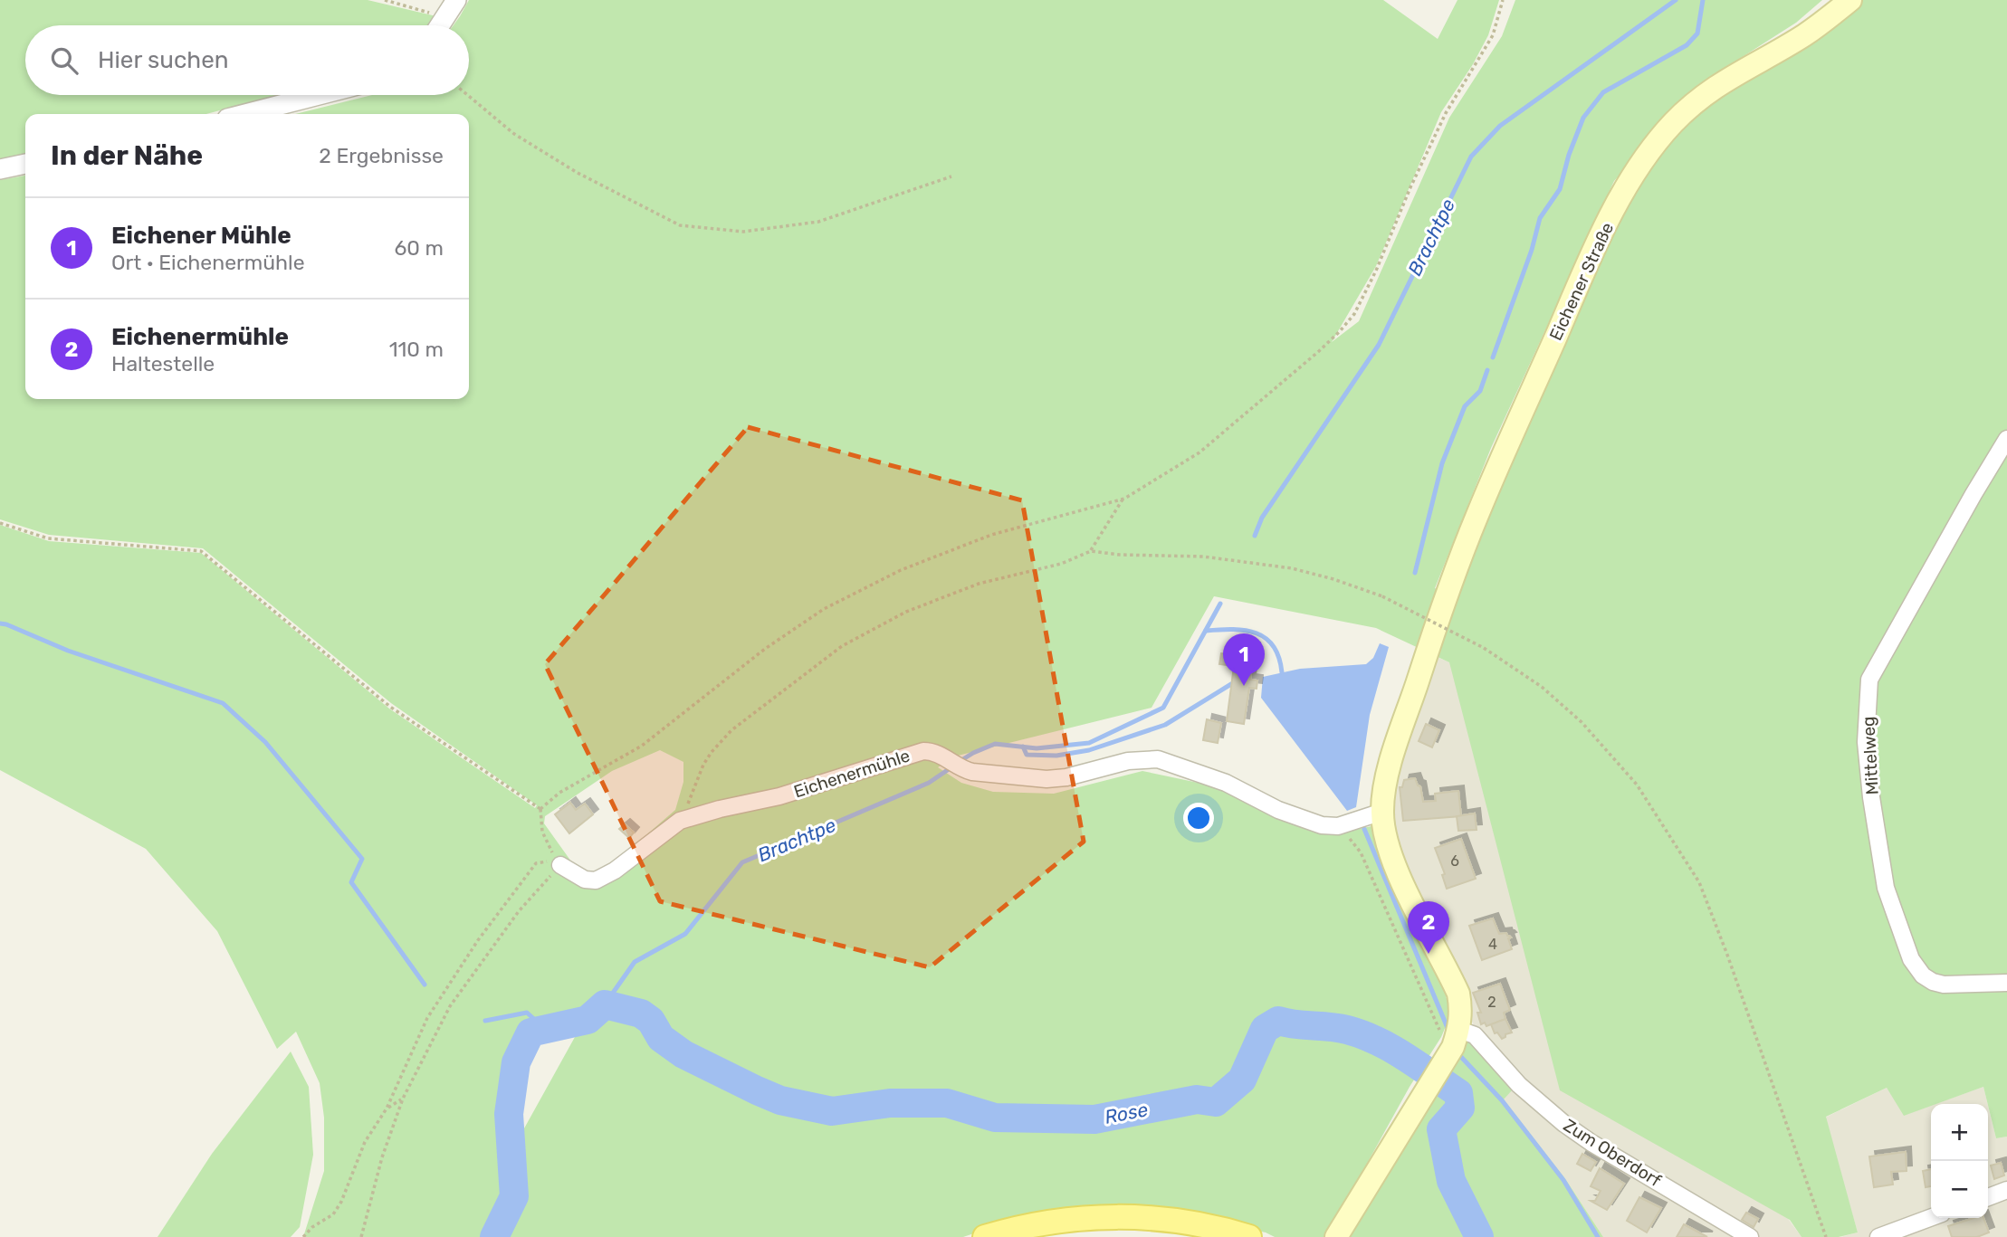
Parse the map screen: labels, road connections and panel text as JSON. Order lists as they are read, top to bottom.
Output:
{
  "streets": {
    "main road": ["Eichener Straße"],
    "street": ["Mittelweg", "Eichenermühle", "Zum Oberdorf"]
  },
  "crossings": [
    ["Eichener Straße", "Eichenermühle"]
  ],
  "water": ["Brachtpe", "Rose"],
  "house_numbers": ["6", "4", "2"],
  "page": {
    "search": "Hier suchen",
    "heading": ["In der Nähe", "2 Ergebnisse"],
    "list": [
      {
        "mark": "1",
        "name": "Eichener Mühle",
        "note": "Ort · Eichenermühle",
        "value": "60 m"
      },
      {
        "mark": "2",
        "name": "Eichenermühle",
        "note": "Haltestelle",
        "value": "110 m"
      }
    ],
    "pins": ["1", "2"],
    "map_buttons": ["+", "−"]
  }
}
